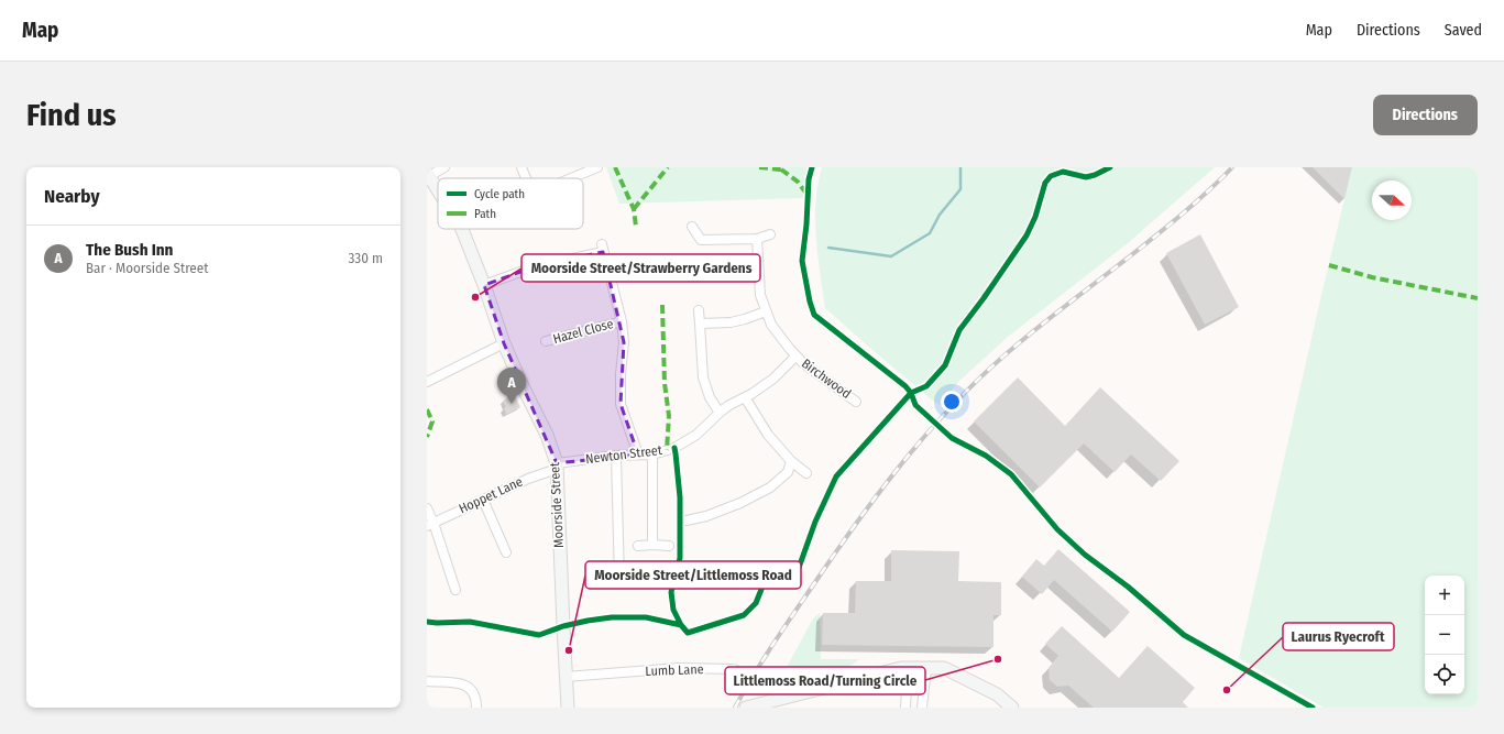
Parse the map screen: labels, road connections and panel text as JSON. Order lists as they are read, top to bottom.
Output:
{
  "streets": {
    "street": [
      "Hazel Close",
      "Birchwood",
      "Newton Street",
      "Hoppet Lane",
      "Moorside Street",
      "Lumb Lane"
    ]
  },
  "crossings": [
    ["Birchwood", "Newton Street"],
    ["Newton Street", "Hoppet Lane"],
    ["Newton Street", "Moorside Street"],
    ["Hoppet Lane", "Moorside Street"],
    ["Moorside Street", "Lumb Lane"]
  ],
  "places": [
    "Moorside Street/Strawberry Gardens",
    "Moorside Street/Littlemoss Road",
    "Littlemoss Road/Turning Circle",
    "Laurus Ryecroft"
  ],
  "legend": ["Cycle path", "Path"],
  "north": "right",
  "page": {
    "header": "Map",
    "nav": ["Map", "Directions", "Saved"],
    "buttons": "Directions",
    "title": "Find us",
    "heading": "Nearby",
    "list": [
      {
        "mark": "A",
        "name": "The Bush Inn",
        "note": "Bar · Moorside Street",
        "value": "330 m"
      }
    ],
    "pins": "A",
    "map_buttons": ["+", "−"]
  }
}
